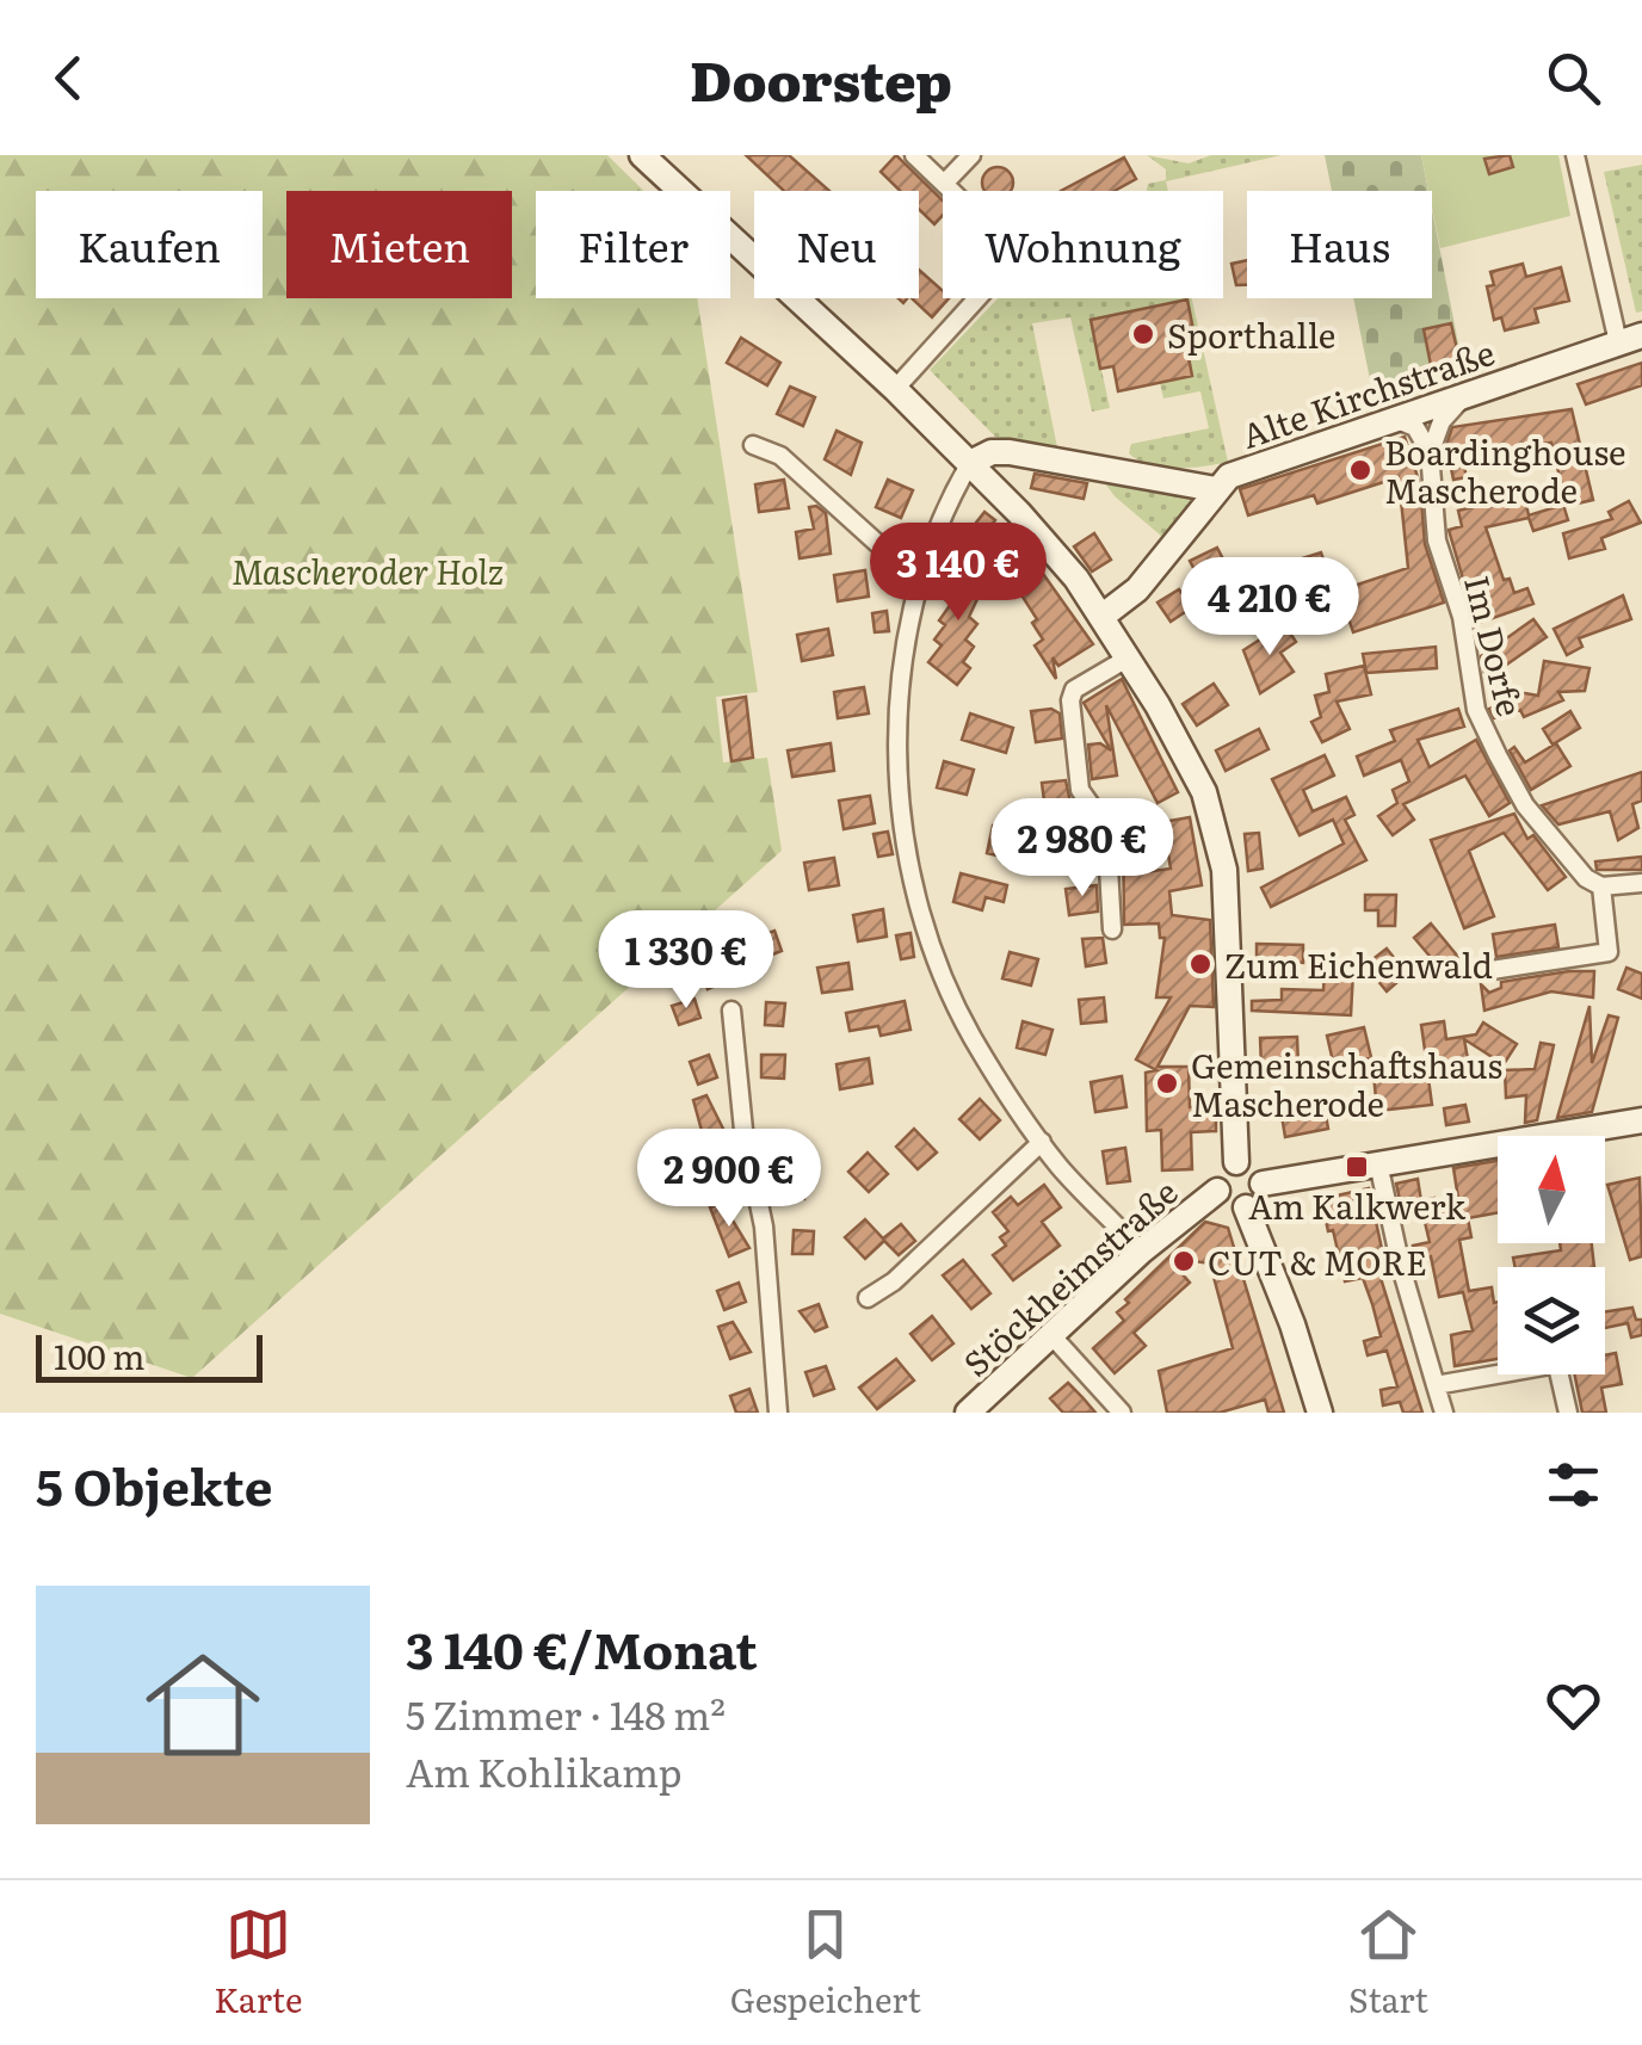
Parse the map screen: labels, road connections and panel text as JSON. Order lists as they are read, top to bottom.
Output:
{
  "streets": {
    "main road": ["Alte Kirchstraße", "Stöckheimstraße"],
    "street": ["Im Dorfe"]
  },
  "parks": ["Mascheroder Holz"],
  "places": {
    "other": [
      "Sporthalle",
      "Boardinghouse Mascherode",
      "Zum Eichenwald",
      "Gemeinschaftshaus Mascherode",
      "CUT & MORE"
    ],
    "transit": ["Am Kalkwerk"]
  },
  "scale_bar": "100 m",
  "north": "top",
  "page": {
    "header": "Doorstep",
    "chip": [
      "Kaufen",
      "Mieten",
      "Filter",
      "Neu",
      "Wohnung",
      "Haus"
    ],
    "price": [
      "3 140 €",
      "4 210 €",
      "2 980 €",
      "1 330 €",
      "2 900 €"
    ],
    "scale": "100 m",
    "heading": "5 Objekte",
    "list": [
      {
        "name": "3 140 €/Monat",
        "note": "5 Zimmer · 148 m² · Am Kohlikamp"
      }
    ],
    "tabs": ["Karte", "Gespeichert", "Start"]
  }
}
